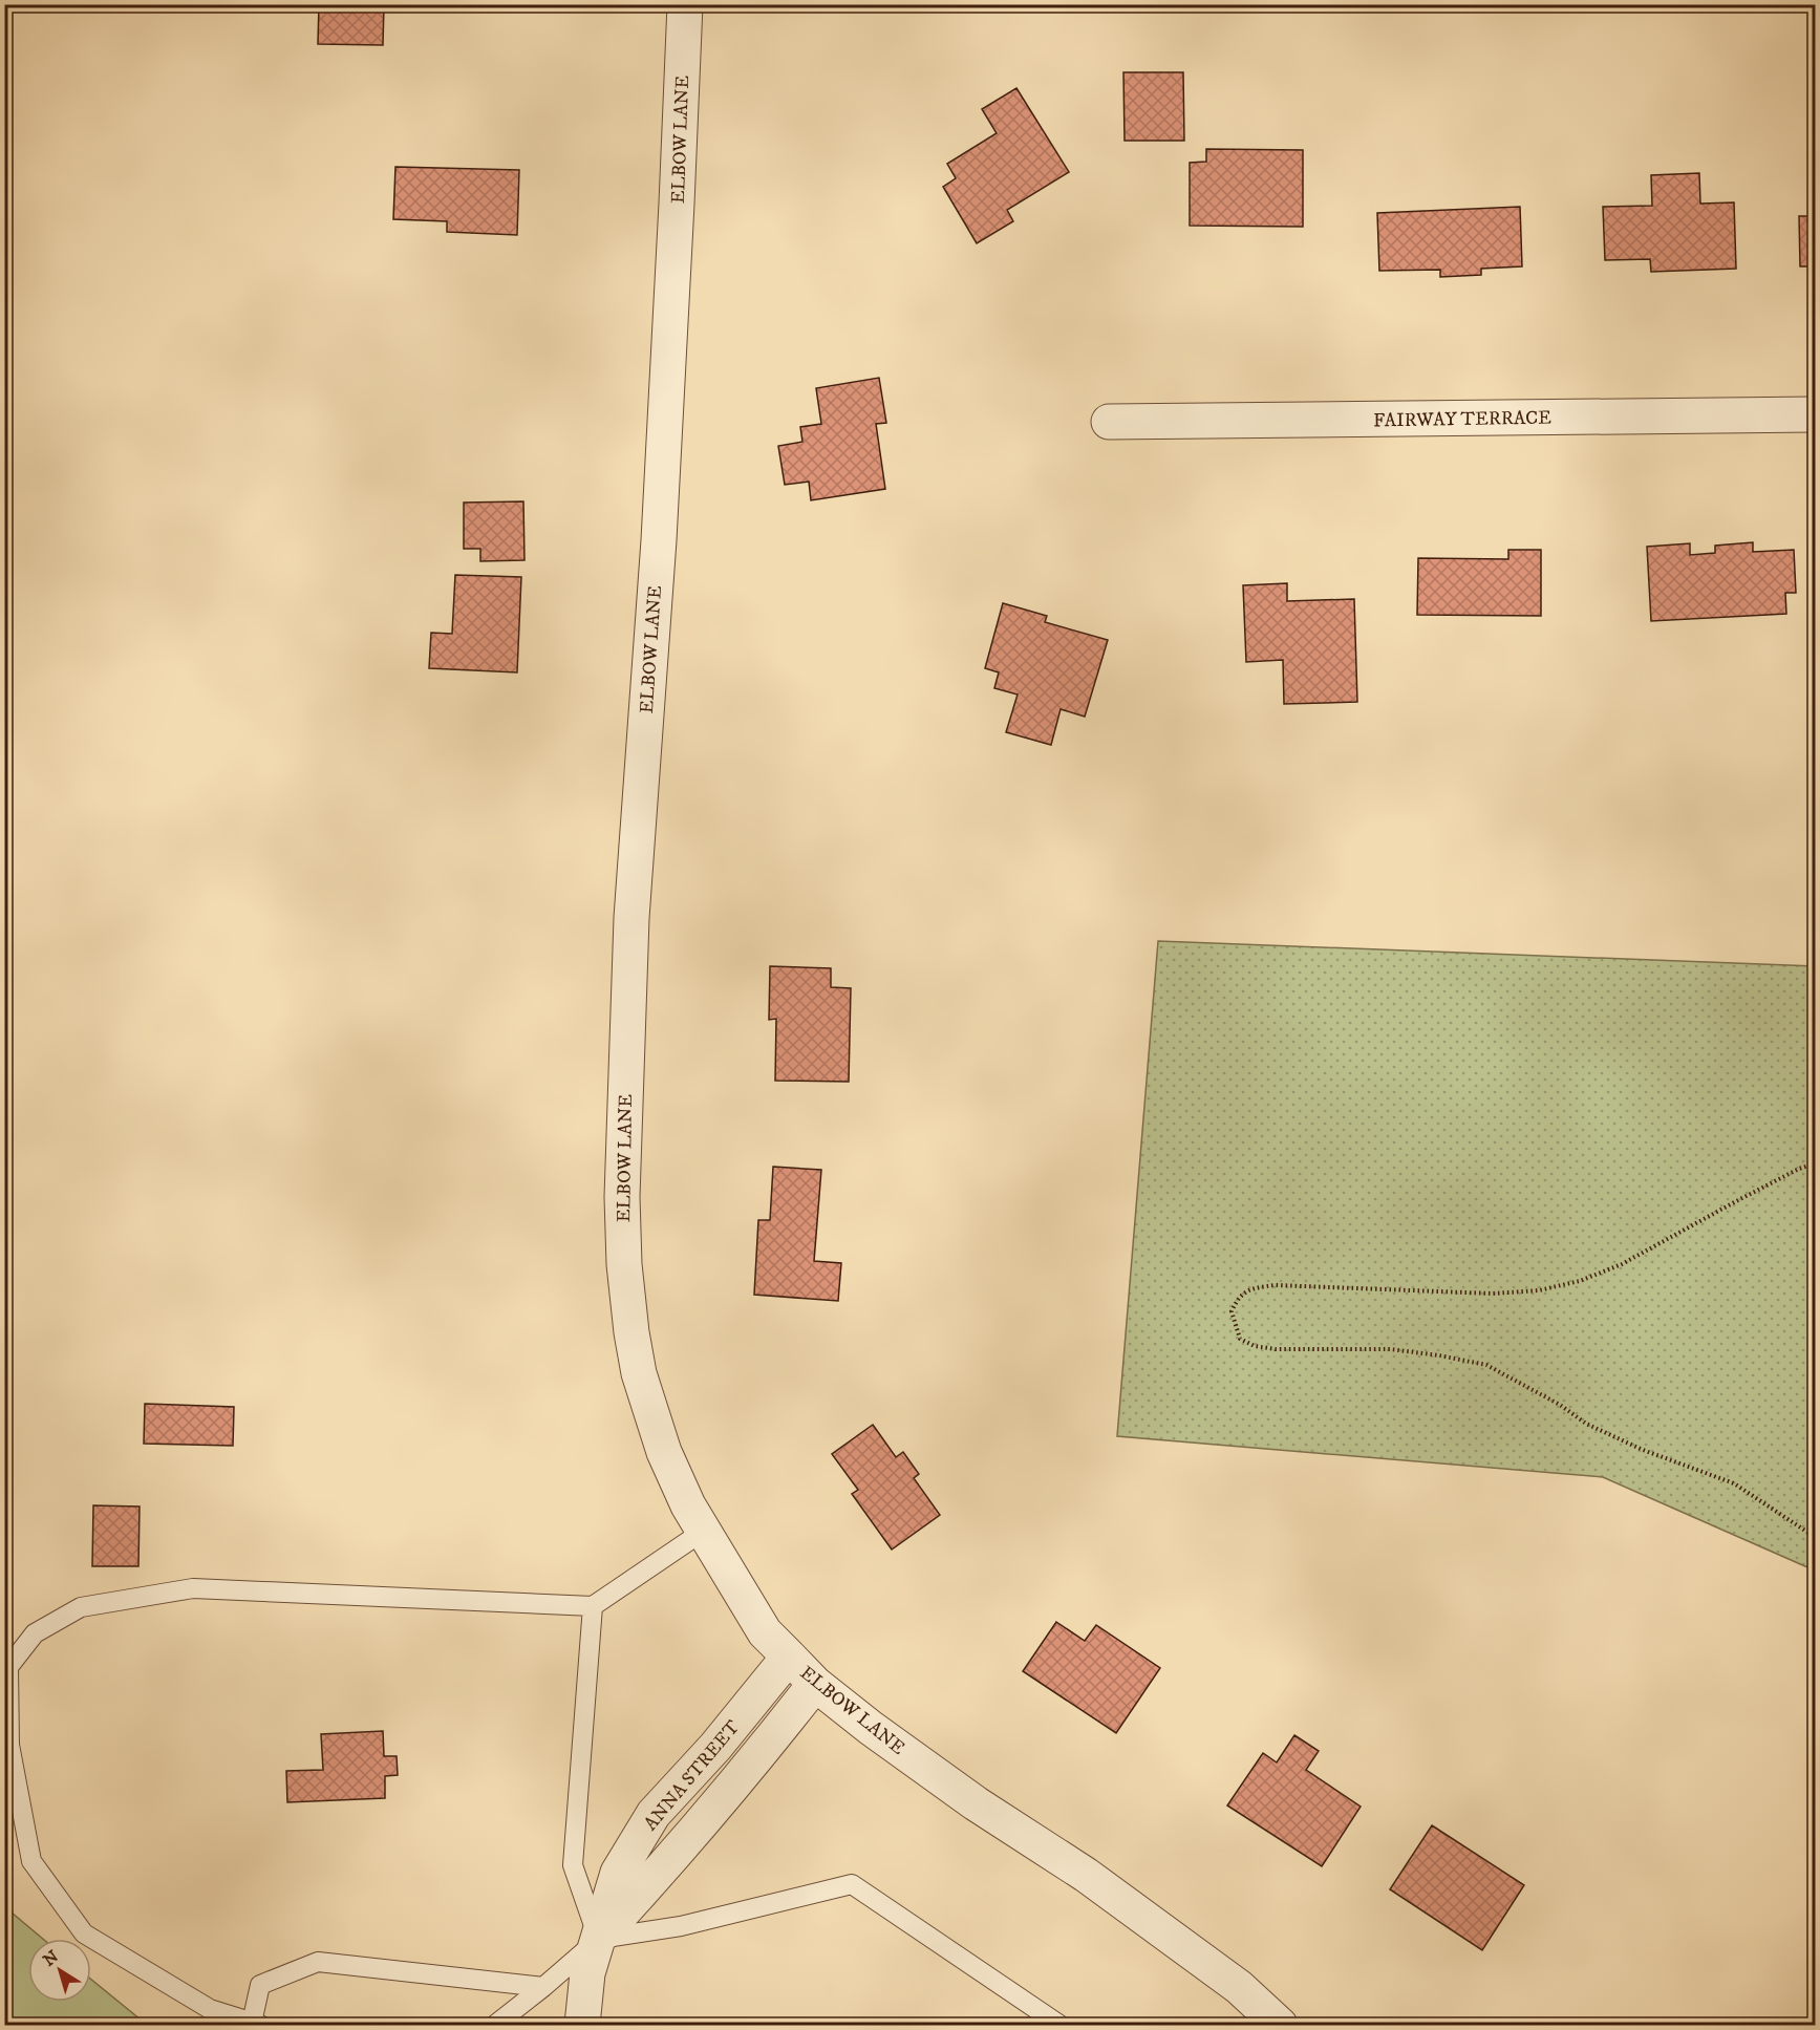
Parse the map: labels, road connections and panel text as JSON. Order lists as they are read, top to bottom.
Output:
{
  "streets": {
    "street": ["ELBOW LANE", "FAIRWAY TERRACE", "ANNA STREET"]
  },
  "crossings": [
    ["ELBOW LANE", "ANNA STREET"]
  ],
  "north": "top left"
}
